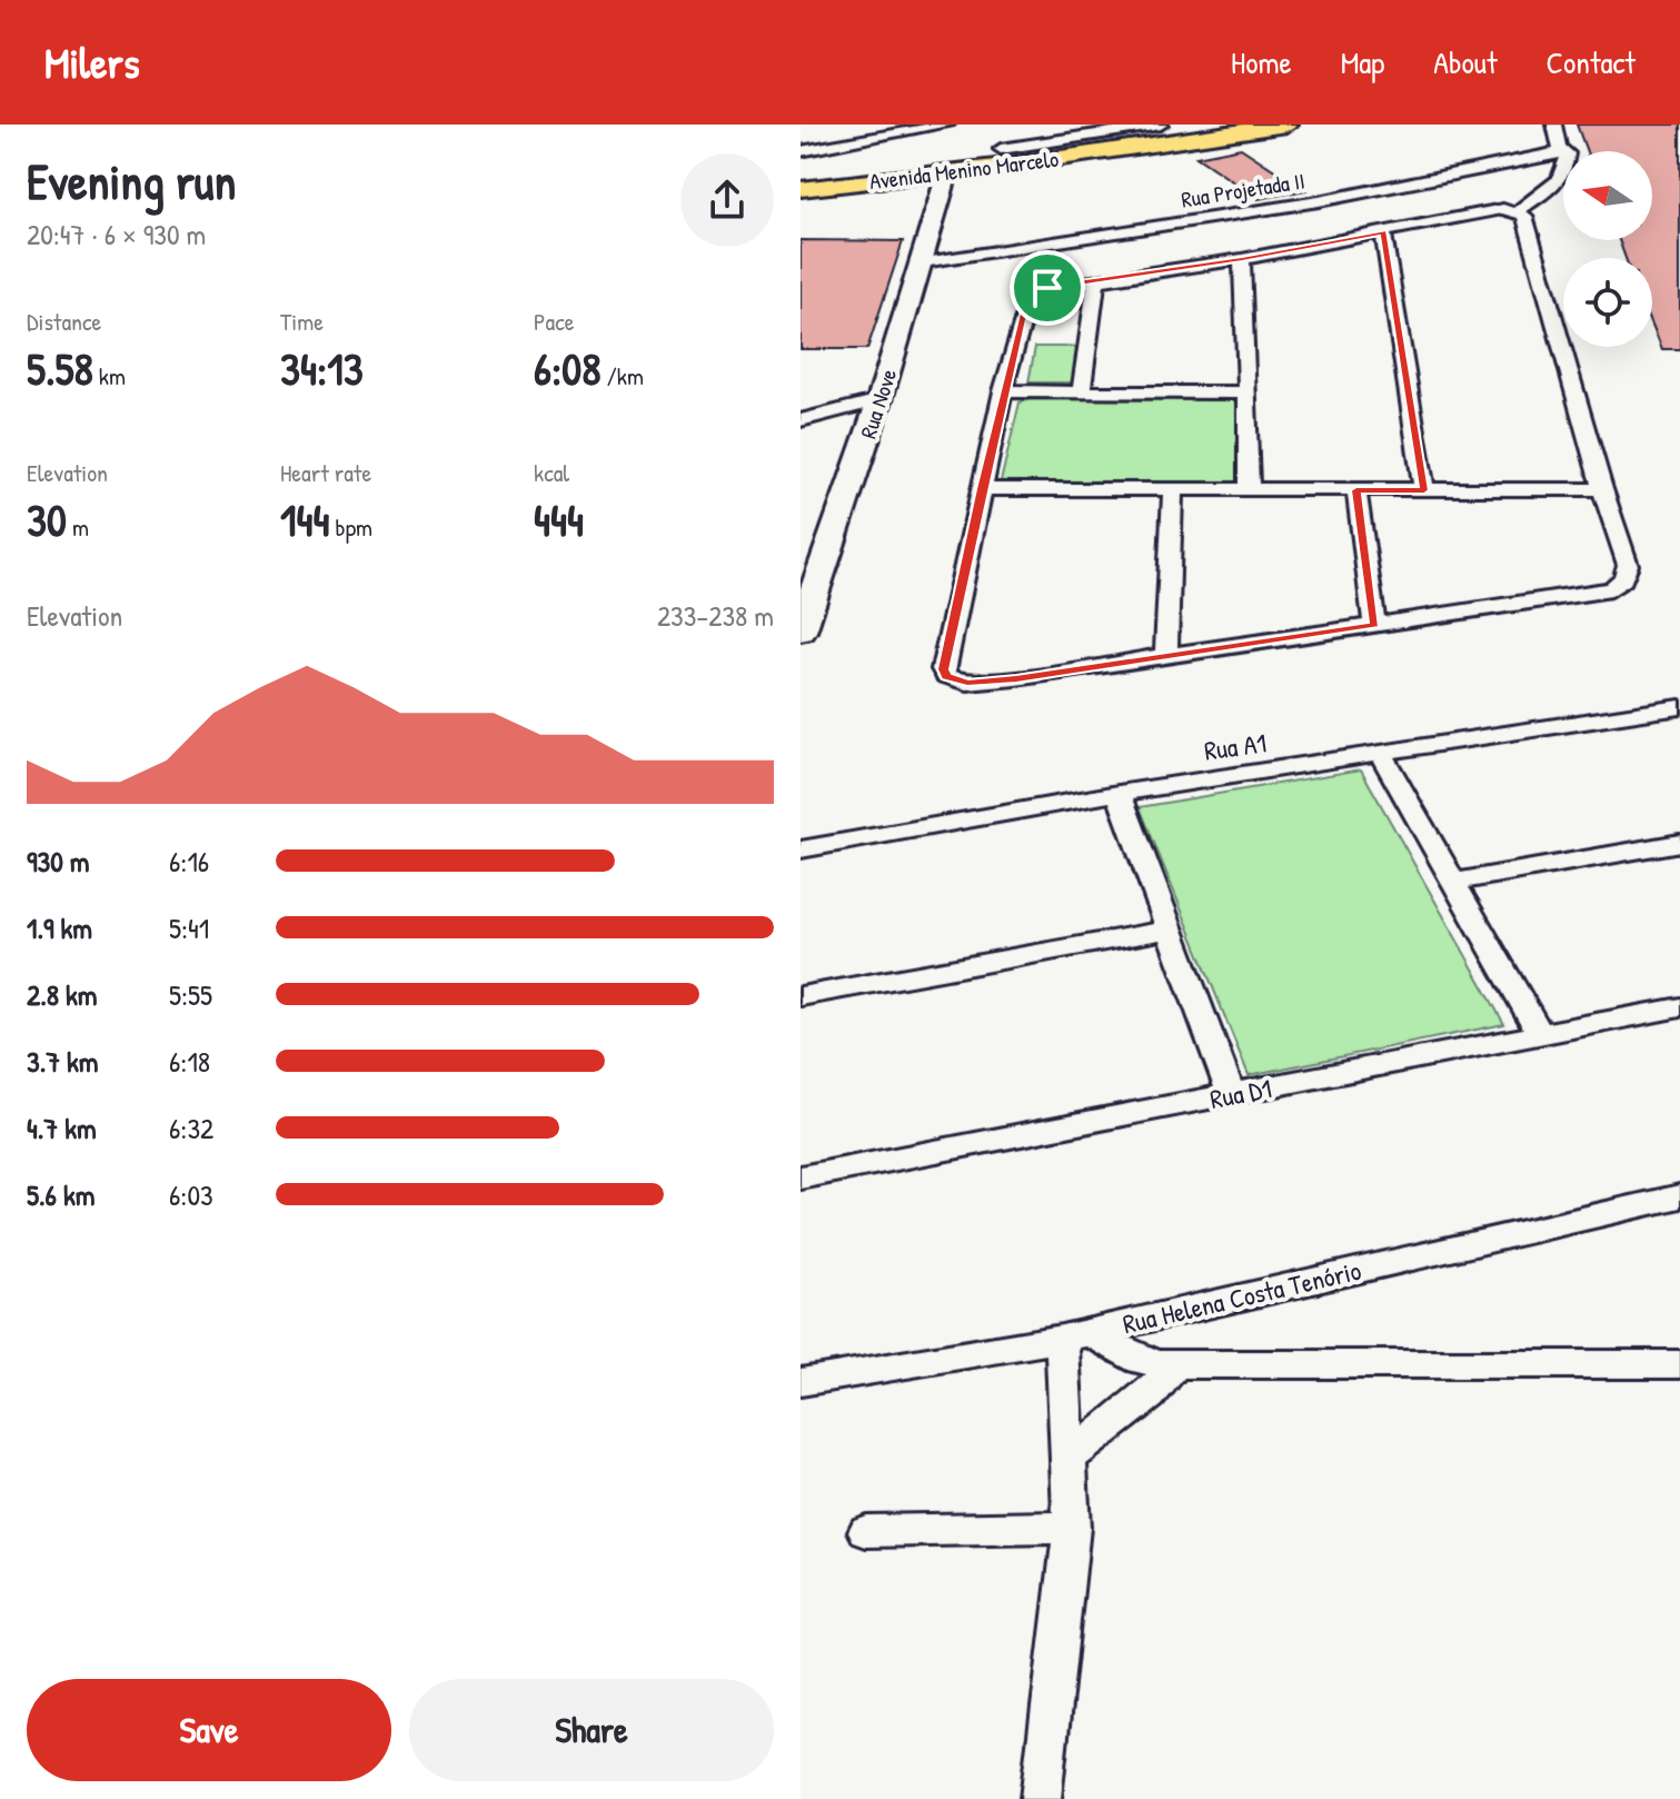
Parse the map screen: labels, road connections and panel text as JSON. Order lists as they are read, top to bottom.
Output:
{
  "streets": {
    "main road": ["Avenida Menino Marcelo"],
    "street": [
      "Rua Projetada II",
      "Rua Nove",
      "Rua A1",
      "Rua D1",
      "Rua Helena Costa Tenório"
    ]
  },
  "crossings": [
    ["Avenida Menino Marcelo", "Rua Nove"],
    ["Rua Projetada II", "Rua Nove"]
  ],
  "north": "left",
  "page": {
    "header": "Milers",
    "nav": [
      "Home",
      "Map",
      "About",
      "Contact"
    ],
    "heading": ["Evening run", "20:47 · 6 × 930 m"],
    "stats": [
      ["Distance", "5.58 km"],
      ["Time", "34:13"],
      ["Pace", "6:08 /km"],
      ["Elevation", "30 m"],
      ["Heart rate", "144 bpm"],
      ["kcal", "444"]
    ],
    "chart": ["Elevation", "233–238 m"],
    "list": [
      {
        "name": "930 m",
        "note": "6:16"
      },
      {
        "name": "1.9 km",
        "note": "5:41"
      },
      {
        "name": "2.8 km",
        "note": "5:55"
      },
      {
        "name": "3.7 km",
        "note": "6:18"
      },
      {
        "name": "4.7 km",
        "note": "6:32"
      },
      {
        "name": "5.6 km",
        "note": "6:03"
      }
    ],
    "buttons": ["Save", "Share"]
  }
}
